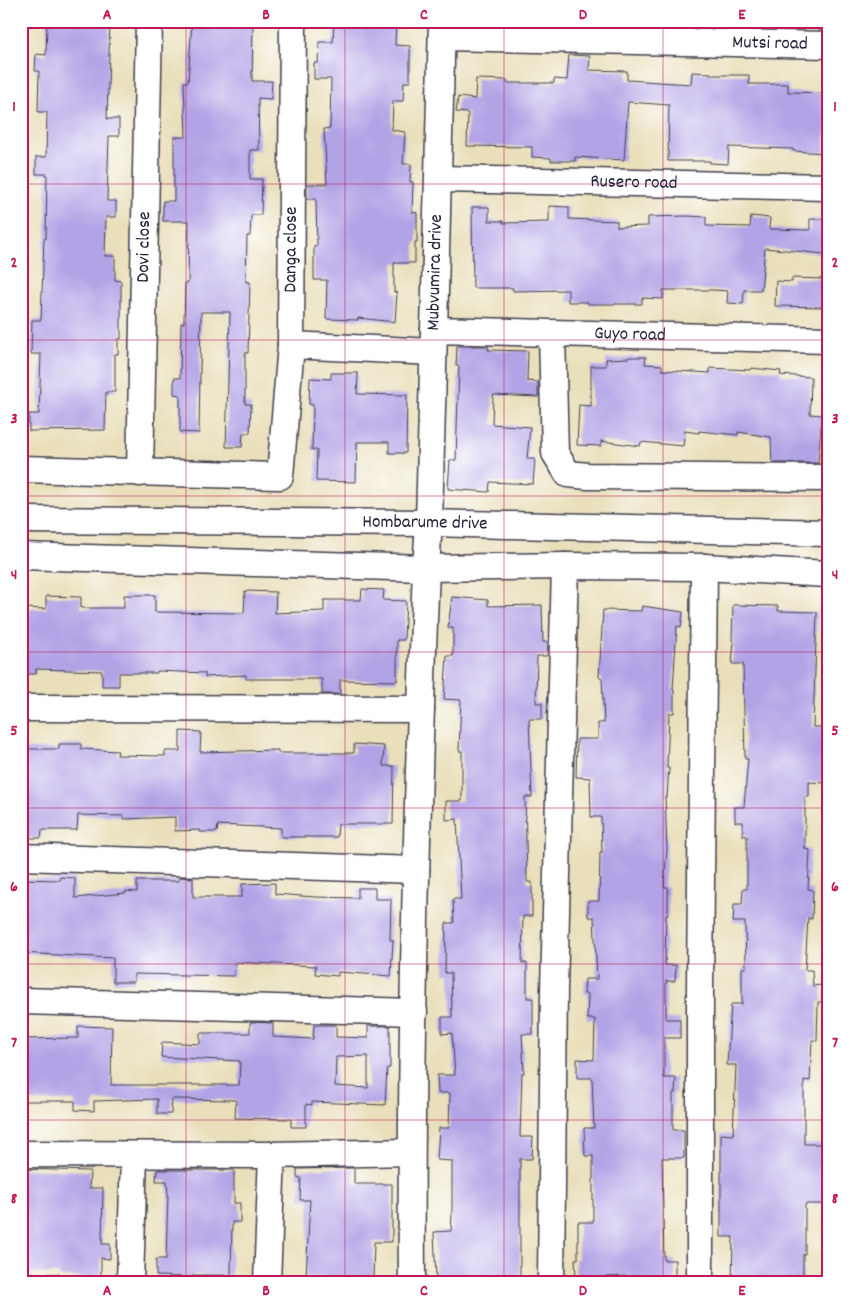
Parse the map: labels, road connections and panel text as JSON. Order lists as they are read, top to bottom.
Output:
{
  "streets": {
    "street": [
      "Mutsi road",
      "Rusero road",
      "Dovi close",
      "Danga close",
      "Mubvumira drive",
      "Guyo road",
      "Hombarume drive"
    ]
  },
  "crossings": [
    ["Mutsi road", "Mubvumira drive"],
    ["Rusero road", "Mubvumira drive"],
    ["Dovi close", "Danga close"],
    ["Danga close", "Guyo road"],
    ["Mubvumira drive", "Guyo road"],
    ["Mubvumira drive", "Hombarume drive"]
  ],
  "grid": {
    "columns": [
      "A",
      "B",
      "C",
      "D",
      "E"
    ],
    "rows": [
      "1",
      "2",
      "3",
      "4",
      "5",
      "6",
      "7",
      "8"
    ]
  }
}
